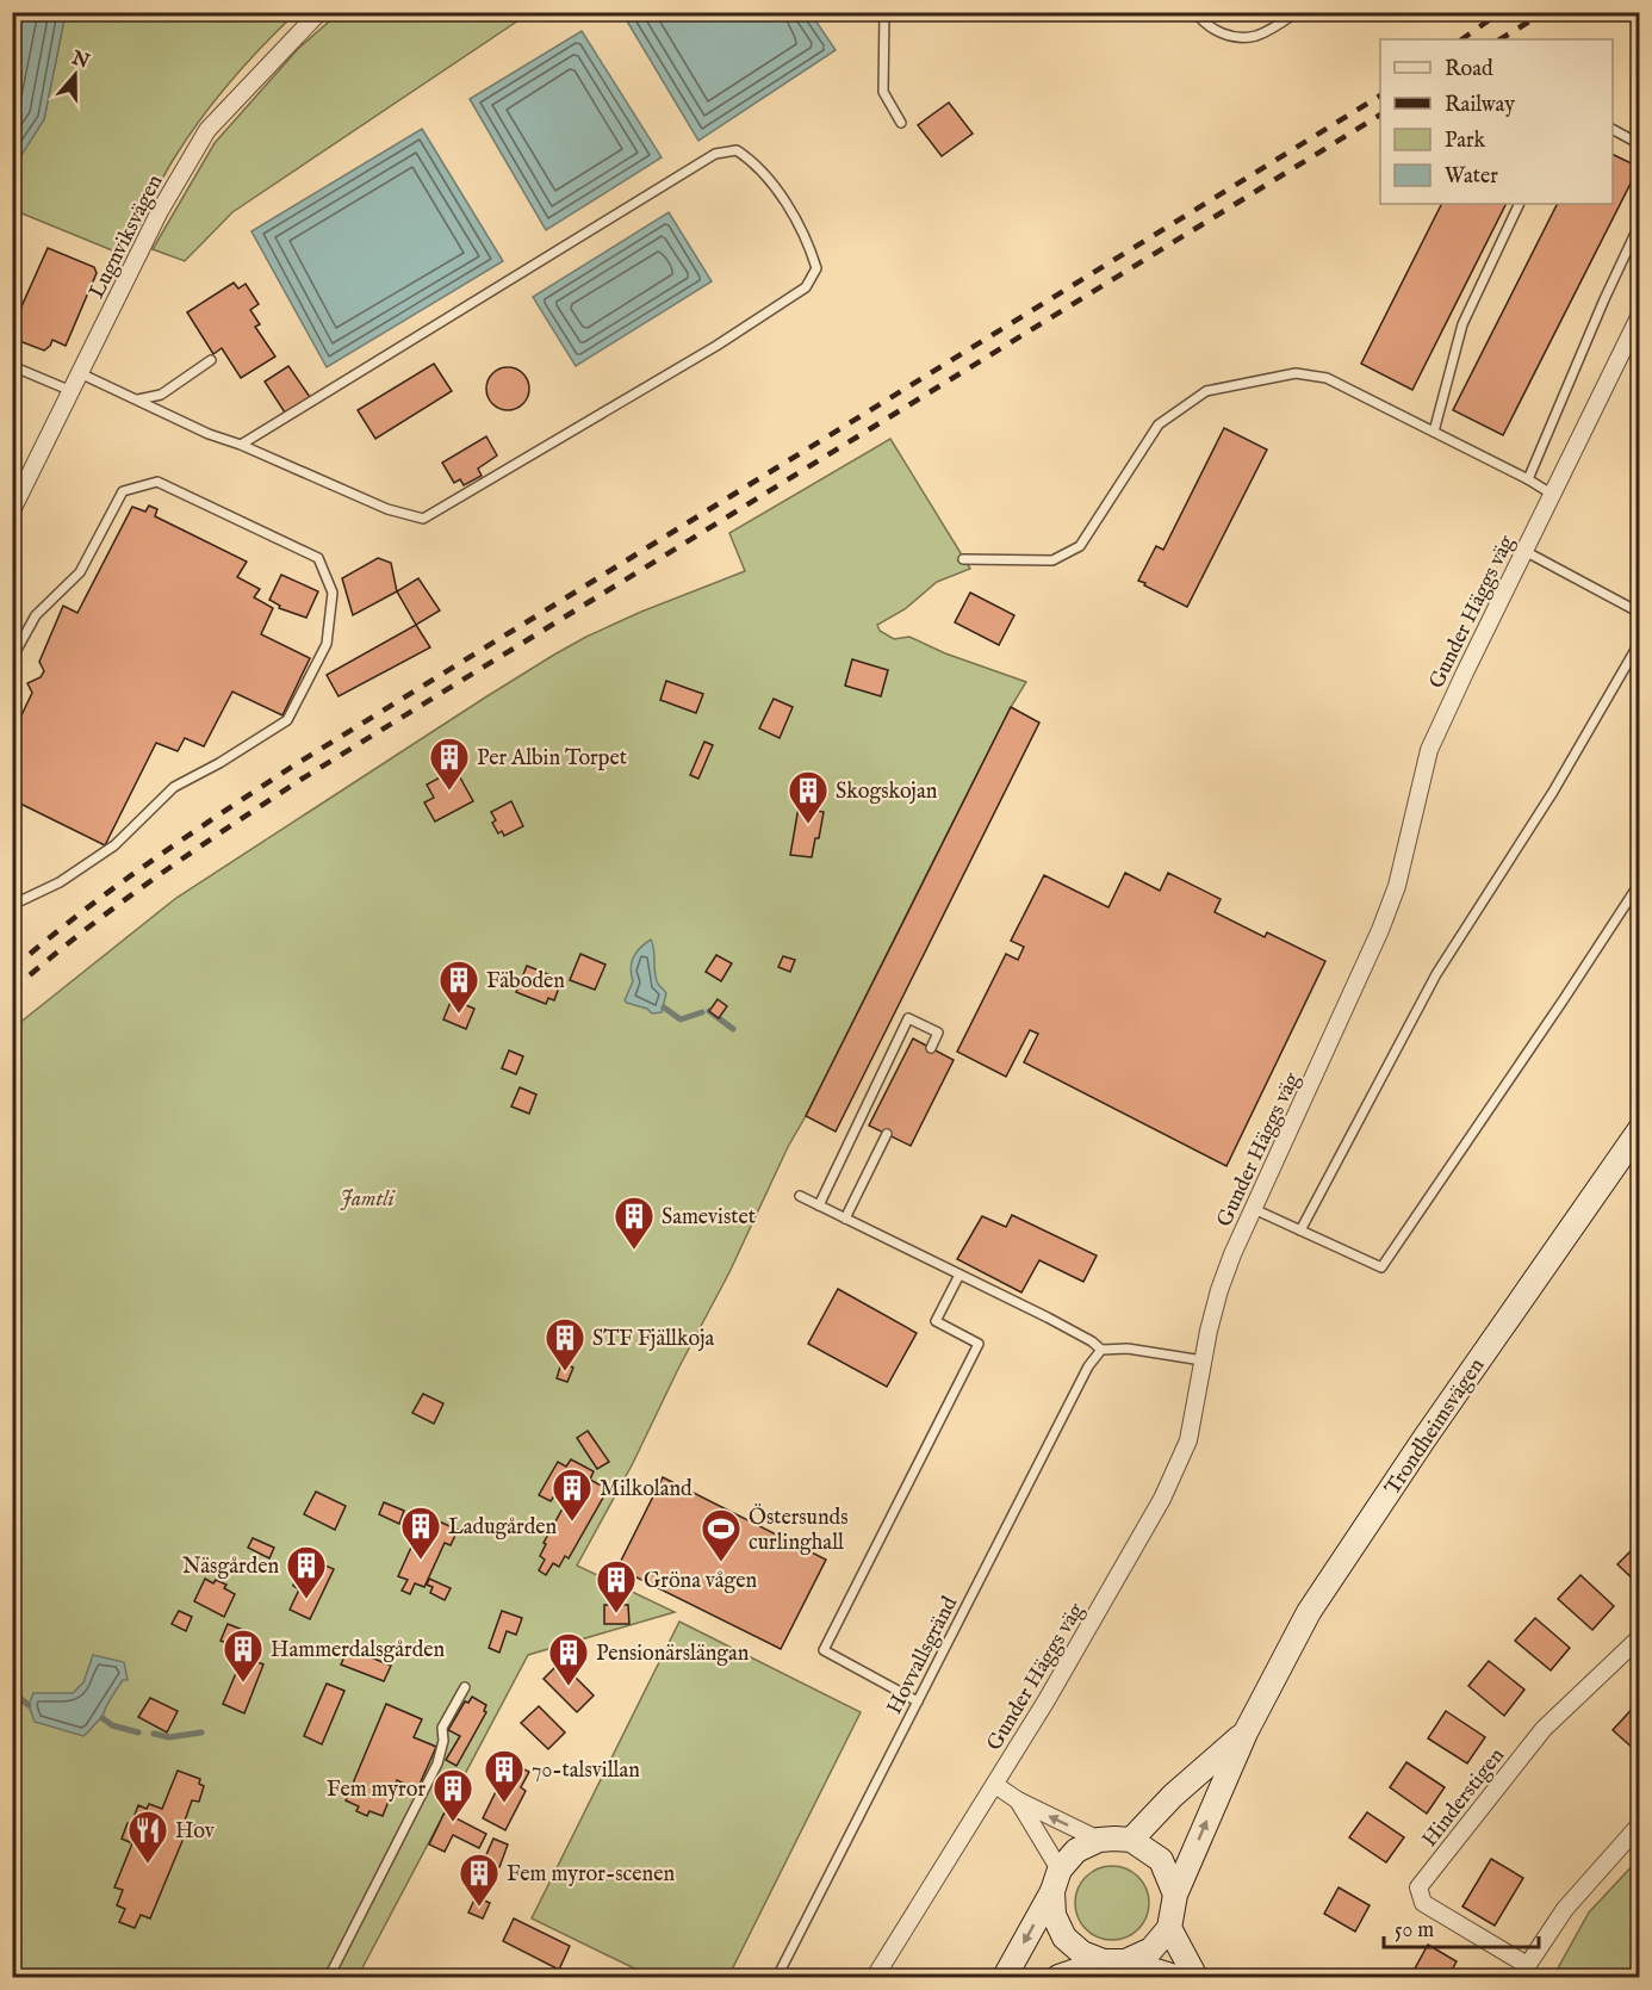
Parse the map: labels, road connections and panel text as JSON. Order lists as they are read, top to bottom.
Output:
{
  "streets": {
    "main road": ["Trondheimsvägen"],
    "street": ["Lugnviksvägen", "Gunder Häggs väg", "Hinderstigen"],
    "lane": ["Hovvallsgränd"]
  },
  "parks": ["Jamtli"],
  "places": {
    "building": [
      "Per Albin Torpet",
      "Skogskojan",
      "Fäboden",
      "Samevistet",
      "STF Fjällkoja",
      "Milkoland",
      "Ladugården",
      "Näsgården",
      "Gröna vågen",
      "Hammerdalsgården",
      "Pensionärslängan",
      "70-talsvillan",
      "Fem myror",
      "Fem myror-scenen"
    ],
    "sports": ["Östersunds curlinghall"],
    "restaurant": ["Hov"]
  },
  "legend": [
    "Road",
    "Railway",
    "Park",
    "Water"
  ],
  "scale_bar": "50 m",
  "north": "top"
}
